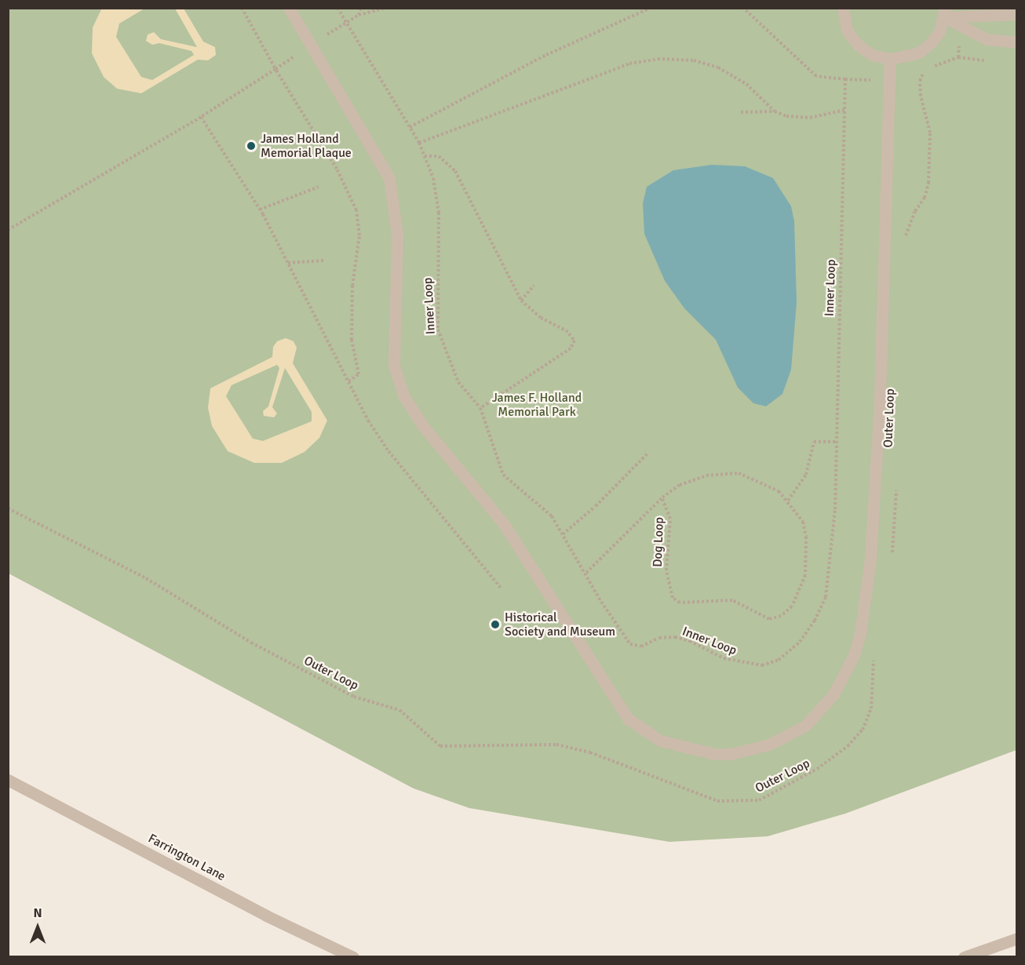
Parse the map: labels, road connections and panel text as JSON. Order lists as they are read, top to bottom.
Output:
{
  "streets": {
    "street": ["Farrington Lane"],
    "path": ["Inner Loop", "Outer Loop", "Dog Loop"]
  },
  "parks": ["James F. Holland Memorial Park"],
  "places": ["James Holland Memorial Plaque", "Historical Society and Museum"],
  "north": "top"
}
